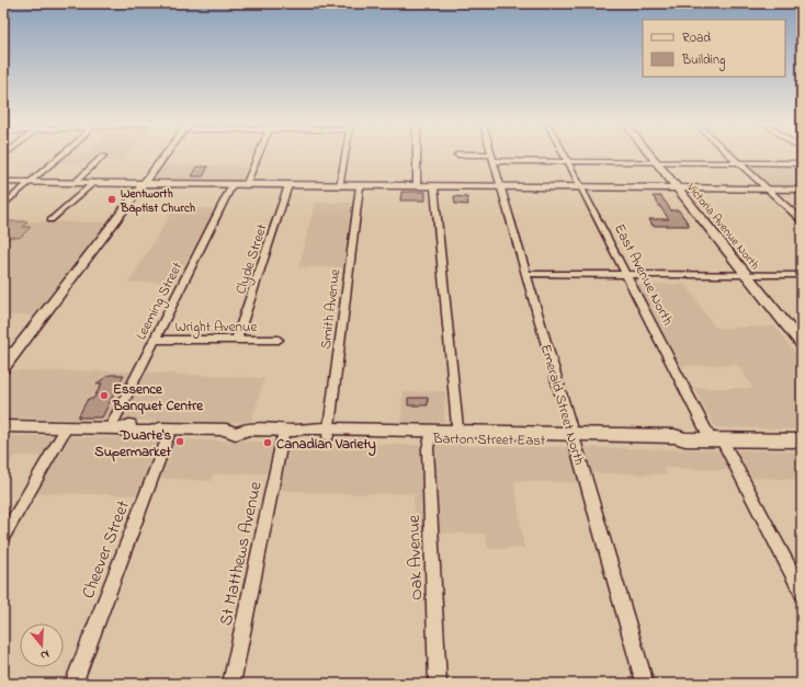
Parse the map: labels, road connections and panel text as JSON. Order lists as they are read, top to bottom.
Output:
{
  "streets": {
    "main road": ["Victoria Avenue North", "Barton Street East"],
    "street": [
      "Clyde Street",
      "East Avenue North",
      "Leeming Street",
      "Smith Avenue",
      "Wright Avenue",
      "Emerald Street North",
      "Cheever Street",
      "St Matthews Avenue",
      "Oak Avenue"
    ]
  },
  "crossings": [
    ["Clyde Street", "Wright Avenue"],
    ["East Avenue North", "Barton Street East"],
    ["Leeming Street", "Wright Avenue"],
    ["Leeming Street", "Barton Street East"],
    ["Smith Avenue", "Barton Street East"],
    ["Emerald Street North", "Barton Street East"],
    ["Barton Street East", "Cheever Street"],
    ["Barton Street East", "St Matthews Avenue"],
    ["Barton Street East", "Oak Avenue"]
  ],
  "places": [
    "Wentworth Baptist Church",
    "Essence Banquet Centre",
    "Duarte's Supermarket",
    "Canadian Variety"
  ],
  "legend": ["Road", "Building"],
  "north": "bottom"
}
